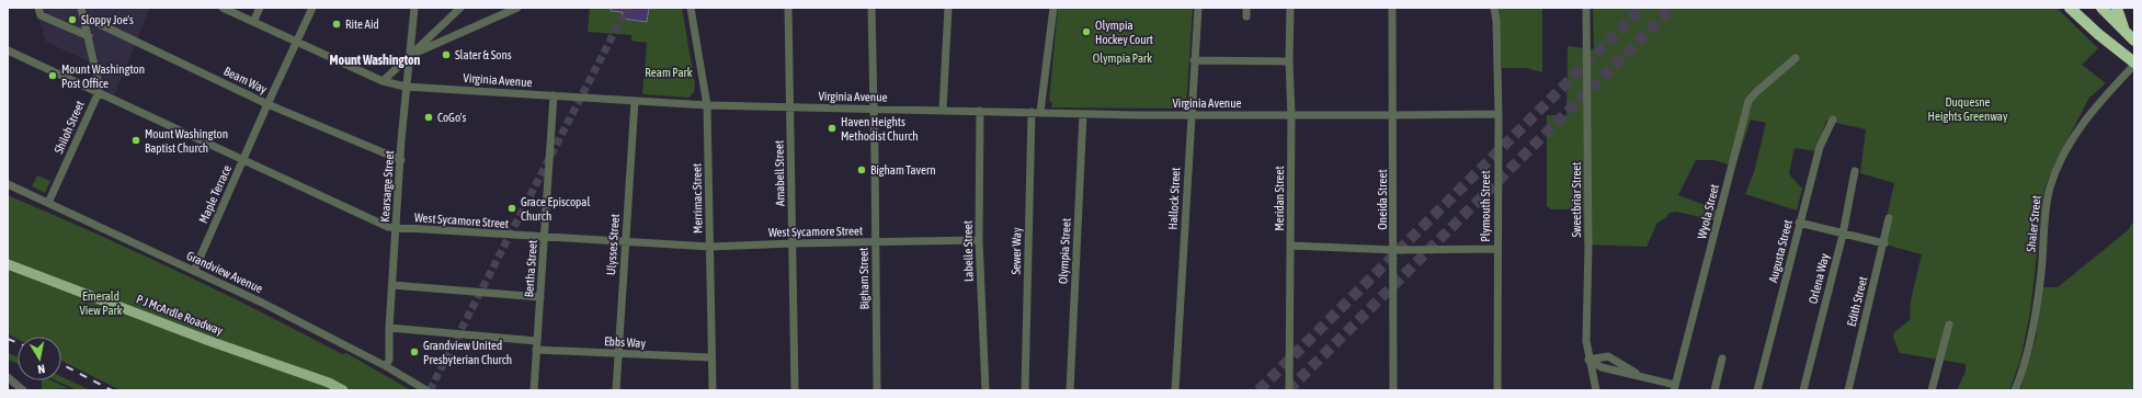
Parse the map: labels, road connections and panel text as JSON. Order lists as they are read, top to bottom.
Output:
{
  "streets": {
    "main road": ["P J McArdle Roadway"],
    "street": [
      "Beam Way",
      "Virginia Avenue",
      "Shiloh Street",
      "Amabell Street",
      "Kearsarge Street",
      "Maple Terrace",
      "Merrimac Street",
      "Hallock Street",
      "Meridan Street",
      "Oneida Street",
      "Sweetbriar Street",
      "Plymouth Street",
      "Wyola Street",
      "West Sycamore Street",
      "Shaler Street",
      "Ulysses Street",
      "Labelle Street",
      "Sewer Way",
      "Olympia Street",
      "Augusta Street",
      "Bertha Street",
      "Grandview Avenue",
      "Bigham Street",
      "Orlena Way",
      "Edith Street",
      "Ebbs Way"
    ]
  },
  "crossings": [
    ["Beam Way", "Shiloh Street"],
    ["Beam Way", "Kearsarge Street"],
    ["Beam Way", "Maple Terrace"],
    ["Virginia Avenue", "Amabell Street"],
    ["Virginia Avenue", "Kearsarge Street"],
    ["Virginia Avenue", "Maple Terrace"],
    ["Virginia Avenue", "Merrimac Street"],
    ["Virginia Avenue", "Hallock Street"],
    ["Virginia Avenue", "Meridan Street"],
    ["Virginia Avenue", "Oneida Street"],
    ["Virginia Avenue", "Plymouth Street"],
    ["Virginia Avenue", "Ulysses Street"],
    ["Virginia Avenue", "Labelle Street"],
    ["Virginia Avenue", "Sewer Way"],
    ["Virginia Avenue", "Olympia Street"],
    ["Virginia Avenue", "Bertha Street"],
    ["Virginia Avenue", "Bigham Street"],
    ["Shiloh Street", "West Sycamore Street"],
    ["Shiloh Street", "Grandview Avenue"],
    ["Amabell Street", "West Sycamore Street"],
    ["Kearsarge Street", "West Sycamore Street"],
    ["Kearsarge Street", "Grandview Avenue"],
    ["Maple Terrace", "West Sycamore Street"],
    ["Maple Terrace", "Grandview Avenue"],
    ["Merrimac Street", "West Sycamore Street"],
    ["Merrimac Street", "Ebbs Way"],
    ["West Sycamore Street", "Ulysses Street"],
    ["West Sycamore Street", "Labelle Street"],
    ["West Sycamore Street", "Bertha Street"],
    ["West Sycamore Street", "Bigham Street"],
    ["Ulysses Street", "Ebbs Way"],
    ["Bertha Street", "Ebbs Way"]
  ],
  "districts": ["Mount Washington"],
  "parks": [
    "Olympia Park",
    "Ream Park",
    "Duquesne Heights Greenway",
    "Emerald View Park"
  ],
  "places": [
    "Sloppy Joe's",
    "Rite Aid",
    "Olympia Hockey Court",
    "Slater & Sons",
    "Mount Washington Post Office",
    "CoGo's",
    "Haven Heights Methodist Church",
    "Mount Washington Baptist Church",
    "Bigham Tavern",
    "Grace Episcopal Church",
    "Grandview United Presbyterian Church"
  ],
  "north": "bottom"
}
